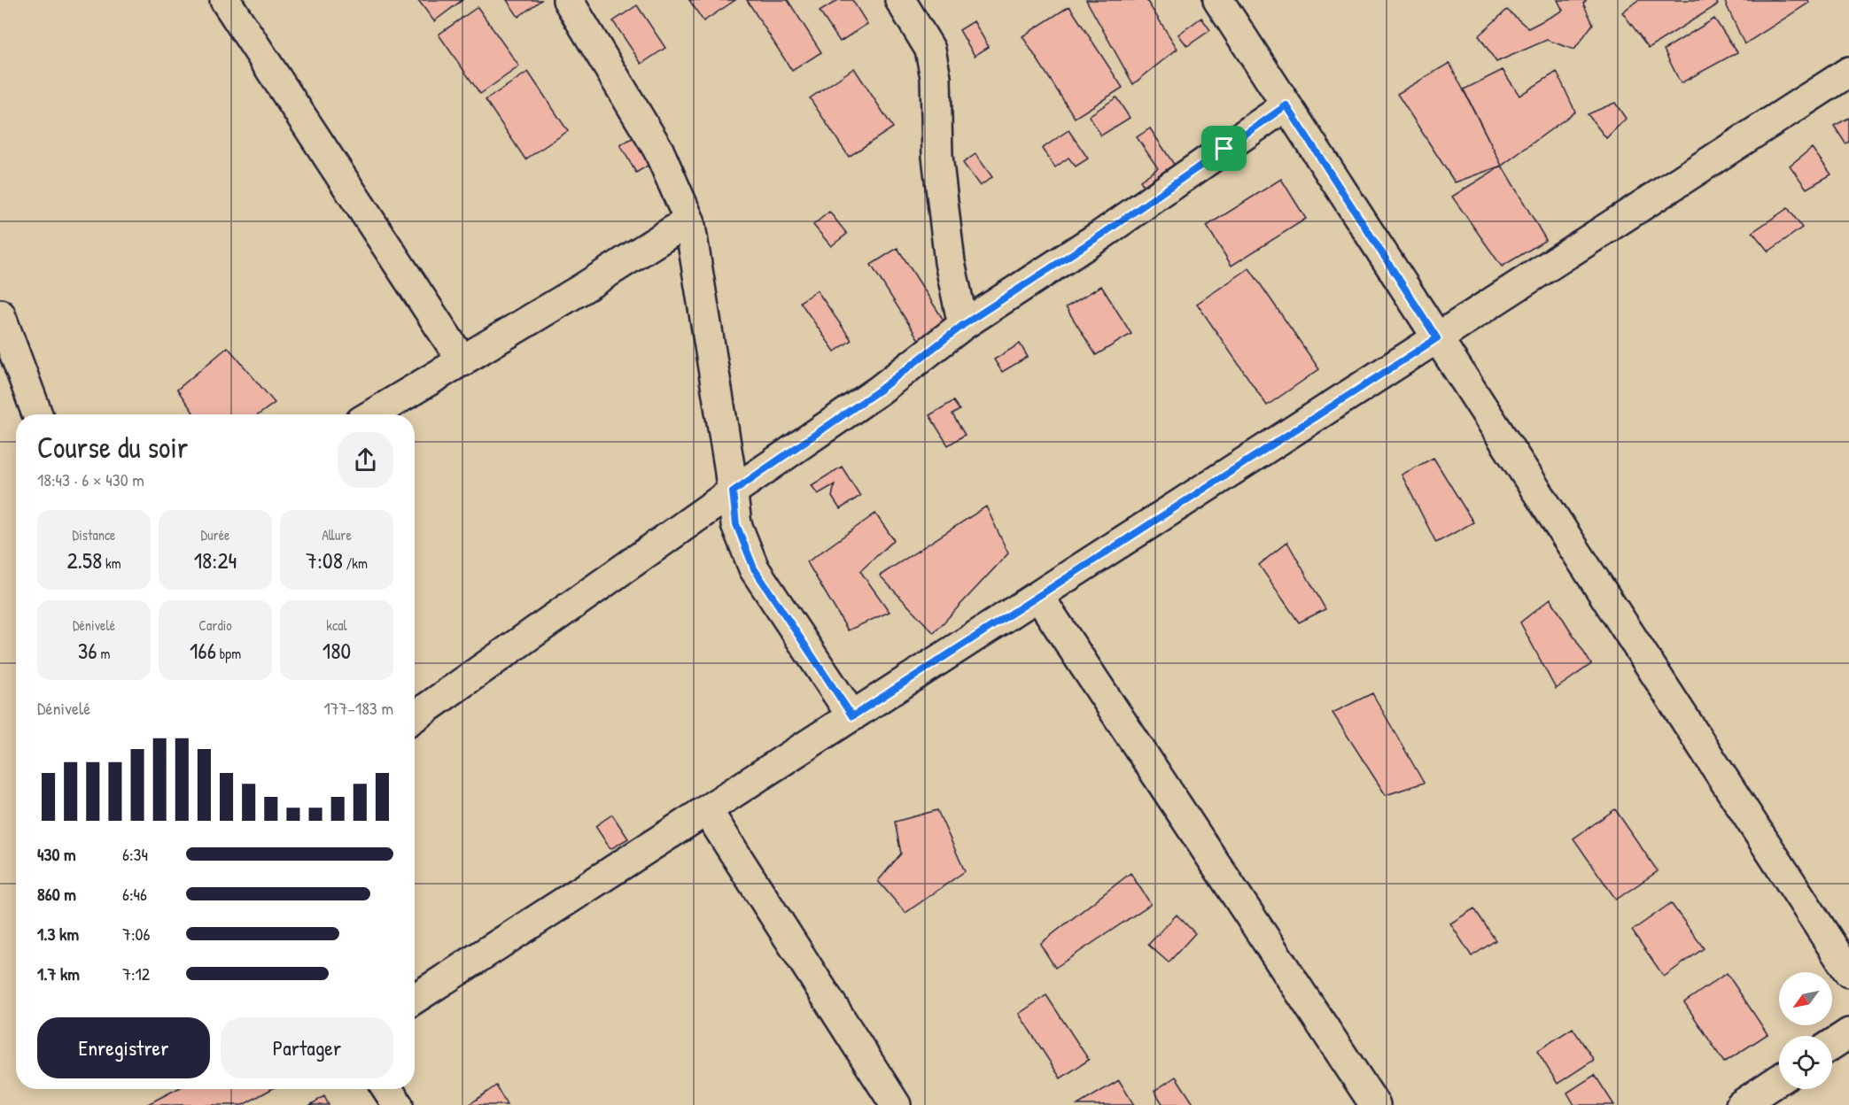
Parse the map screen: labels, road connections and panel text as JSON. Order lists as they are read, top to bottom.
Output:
{
  "north": "bottom left",
  "page": {
    "heading": ["Course du soir", "18:43 · 6 × 430 m"],
    "stats": [
      ["Distance", "2.58 km"],
      ["Durée", "18:24"],
      ["Allure", "7:08 /km"],
      ["Dénivelé", "36 m"],
      ["Cardio", "166 bpm"],
      ["kcal", "180"]
    ],
    "chart": ["Dénivelé", "177–183 m"],
    "list": [
      {
        "name": "430 m",
        "note": "6:34"
      },
      {
        "name": "860 m",
        "note": "6:46"
      },
      {
        "name": "1.3 km",
        "note": "7:06"
      },
      {
        "name": "1.7 km",
        "note": "7:12"
      }
    ],
    "buttons": ["Enregistrer", "Partager"]
  }
}
